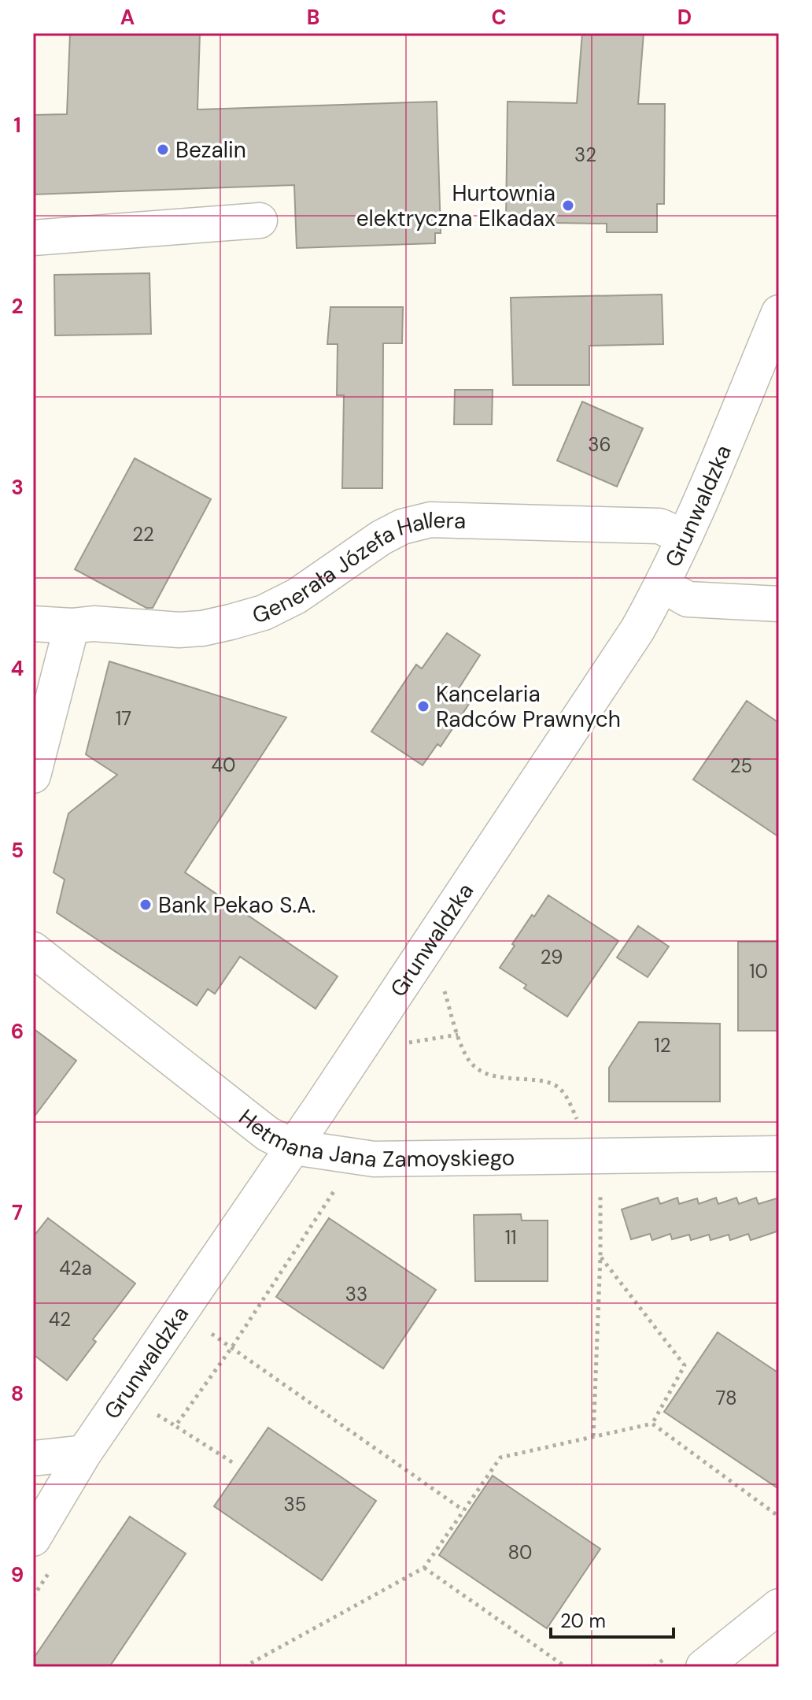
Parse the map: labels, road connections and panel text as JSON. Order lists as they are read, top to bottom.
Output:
{
  "streets": {
    "street": ["Grunwaldzka", "Generała Józefa Hallera", "Hetmana Jana Zamoyskiego"]
  },
  "crossings": [
    ["Grunwaldzka", "Generała Józefa Hallera"],
    ["Grunwaldzka", "Hetmana Jana Zamoyskiego"]
  ],
  "places": [
    "Bezalin",
    "Hurtownia elektryczna Elkadax",
    "Kancelaria Radców Prawnych",
    "Bank Pekao S.A."
  ],
  "house_numbers": [
    "32",
    "36",
    "22",
    "17",
    "40",
    "25",
    "29",
    "10",
    "12",
    "11",
    "42a",
    "33",
    "42",
    "78",
    "35",
    "80"
  ],
  "scale_bar": "20 m",
  "grid": {
    "columns": [
      "A",
      "B",
      "C",
      "D"
    ],
    "rows": [
      "1",
      "2",
      "3",
      "4",
      "5",
      "6",
      "7",
      "8",
      "9"
    ]
  }
}
